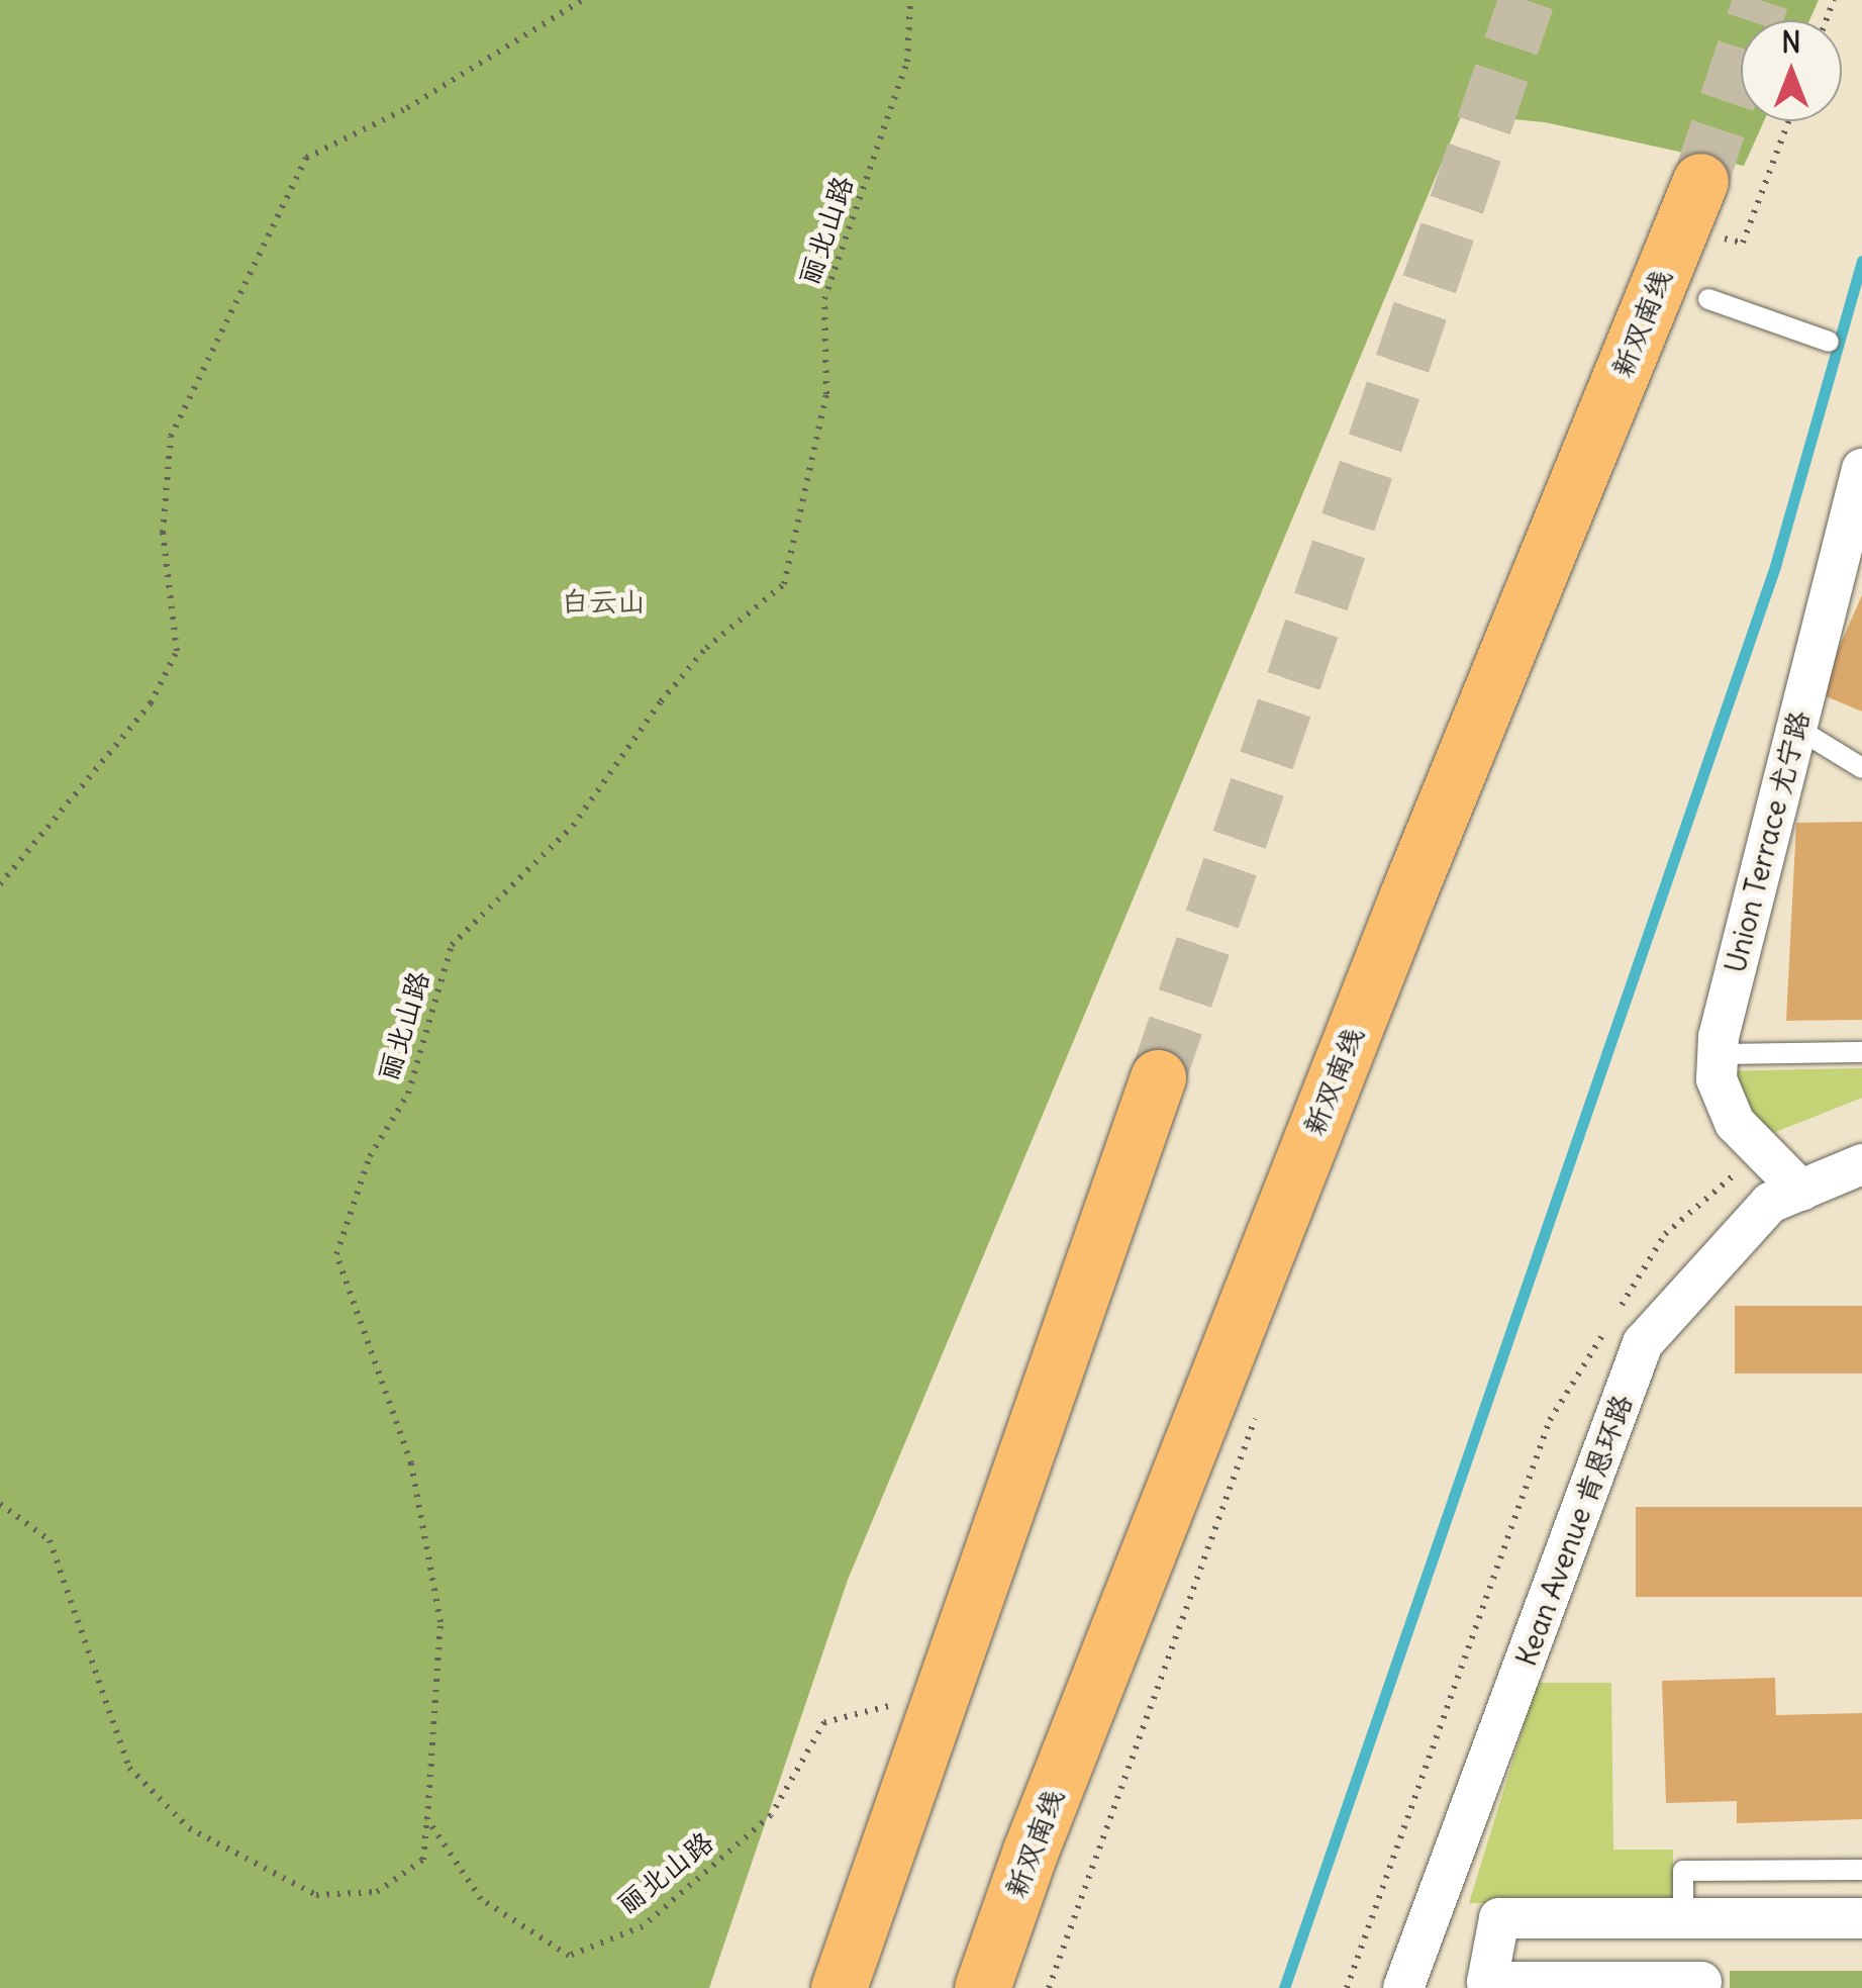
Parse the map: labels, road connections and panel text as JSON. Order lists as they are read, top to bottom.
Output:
{
  "streets": {
    "main road": ["新双南线"],
    "street": ["Union Terrace 尤宁路", "Kean Avenue 肯恩环路"],
    "path": ["丽北山路"]
  },
  "crossings": [
    ["Union Terrace 尤宁路", "Kean Avenue 肯恩环路"]
  ],
  "parks": ["白云山"],
  "north": "top"
}
